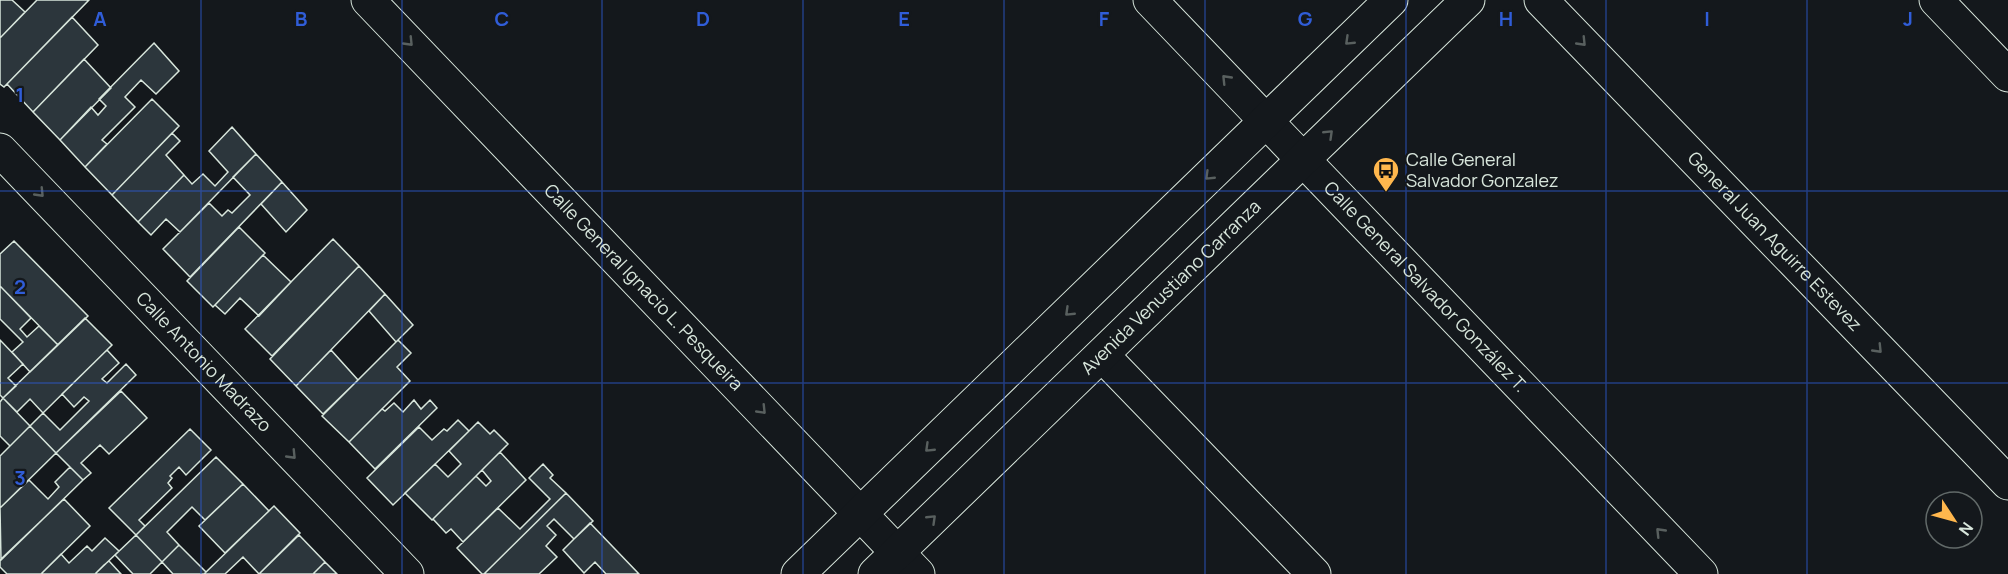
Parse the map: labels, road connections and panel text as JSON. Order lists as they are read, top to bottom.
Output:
{
  "streets": {
    "street": [
      "General Juan Aguirre Estevez",
      "Calle General Ignacio L. Pesqueira",
      "Avenida Venustiano Carranza",
      "Calle General Salvador González T.",
      "Calle Antonio Madrazo"
    ]
  },
  "crossings": [
    ["Calle General Ignacio L. Pesqueira", "Avenida Venustiano Carranza"],
    ["Avenida Venustiano Carranza", "Calle General Salvador González T."]
  ],
  "one_way": ["General Juan Aguirre Estevez", "Calle General Ignacio L. Pesqueira", "Calle Antonio Madrazo"],
  "places": {
    "bus stop": ["Calle General Salvador Gonzalez"]
  },
  "north": "bottom right",
  "grid": {
    "columns": [
      "A",
      "B",
      "C",
      "D",
      "E",
      "F",
      "G",
      "H",
      "I",
      "J"
    ],
    "rows": ["1", "2", "3"]
  }
}
